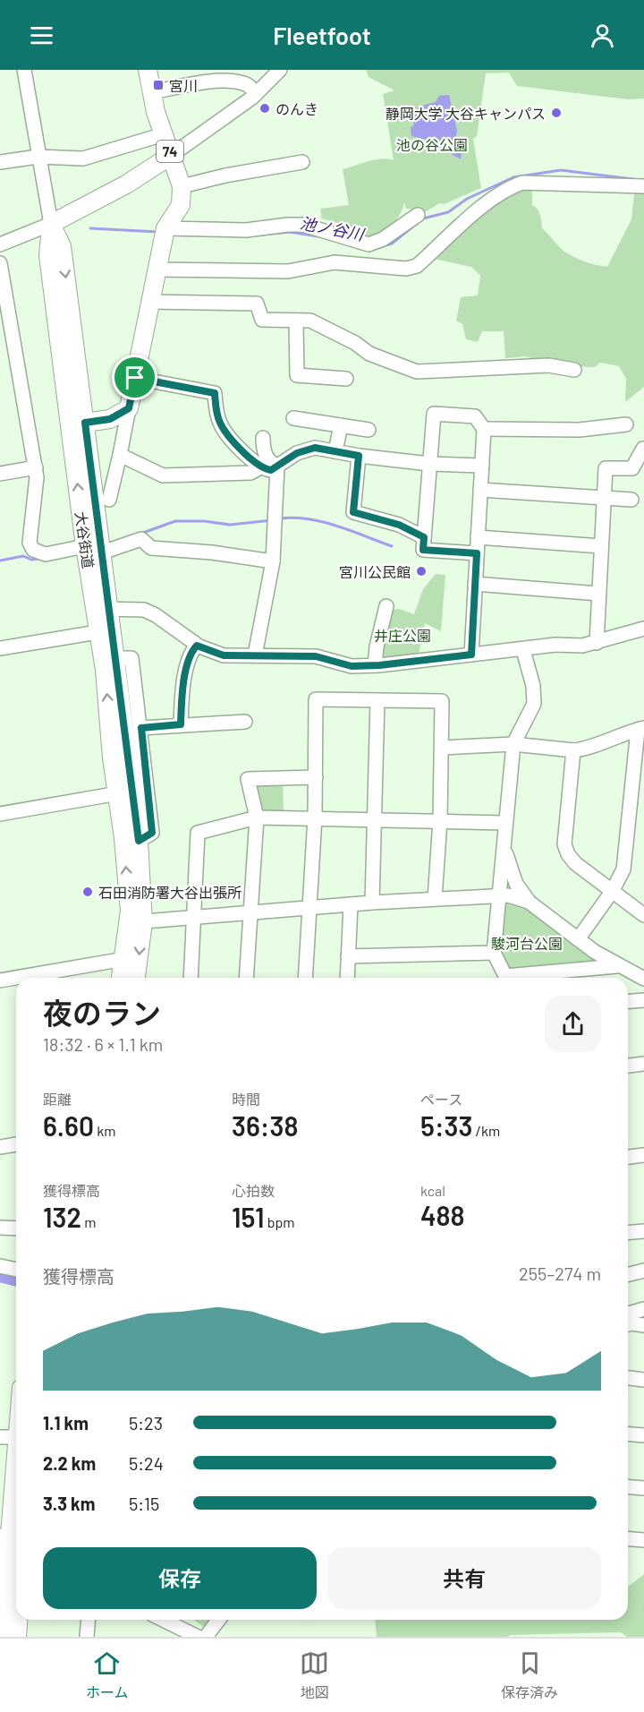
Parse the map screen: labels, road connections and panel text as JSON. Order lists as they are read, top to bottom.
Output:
{
  "streets": {
    "main road": ["74", "大谷街道"]
  },
  "crossings": [
    ["74", "大谷街道"]
  ],
  "water": ["池ノ谷川"],
  "parks": ["池の谷公園", "井庄公園", "駿河台公園"],
  "places": {
    "transit": ["宮川"],
    "other": [
      "のんき",
      "静岡大学 大谷キャンパス",
      "宮川公民館",
      "石田消防署大谷出張所"
    ]
  },
  "page": {
    "header": "Fleetfoot",
    "heading": ["夜のラン", "18:32 · 6 × 1.1 km"],
    "stats": [
      ["距離", "6.60 km"],
      ["時間", "36:38"],
      ["ペース", "5:33 /km"],
      ["獲得標高", "132 m"],
      ["心拍数", "151 bpm"],
      ["kcal", "488"]
    ],
    "chart": ["獲得標高", "255–274 m"],
    "list": [
      {
        "name": "1.1 km",
        "note": "5:23"
      },
      {
        "name": "2.2 km",
        "note": "5:24"
      },
      {
        "name": "3.3 km",
        "note": "5:15"
      }
    ],
    "buttons": ["保存", "共有"],
    "tabs": ["ホーム", "地図", "保存済み"]
  }
}
